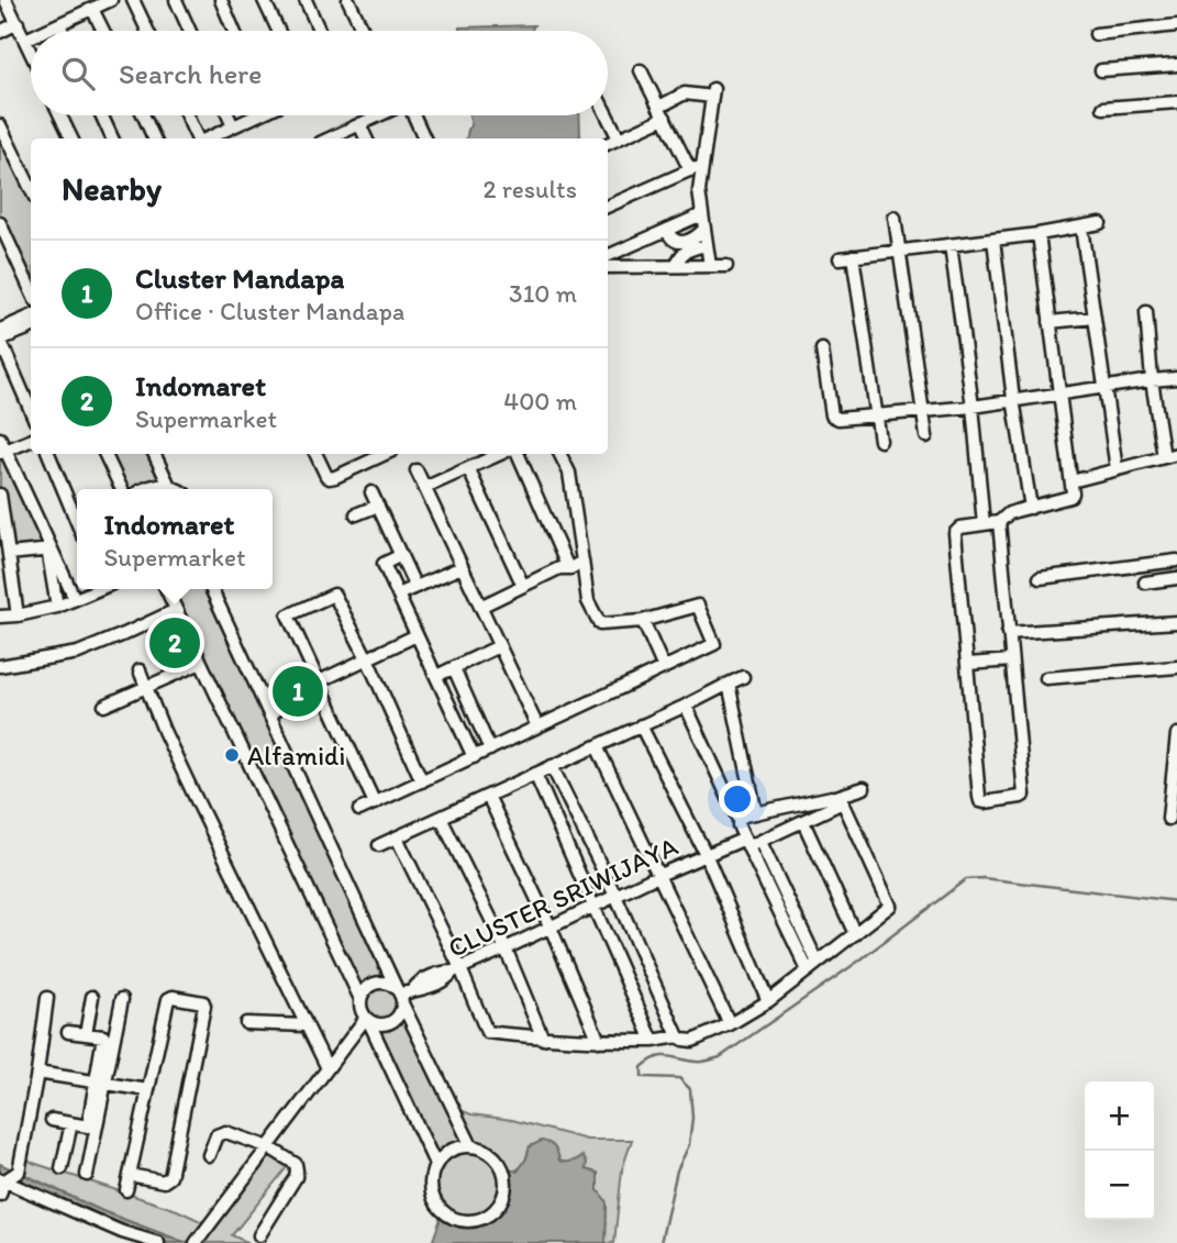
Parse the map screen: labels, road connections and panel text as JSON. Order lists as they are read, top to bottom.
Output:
{
  "streets": {
    "street": ["CLUSTER SRIWIJAYA"]
  },
  "places": ["Alfamidi"],
  "page": {
    "search": "Search here",
    "heading": ["Nearby", "2 results"],
    "list": [
      {
        "mark": "1",
        "name": "Cluster Mandapa",
        "note": "Office · Cluster Mandapa",
        "value": "310 m"
      },
      {
        "mark": "2",
        "name": "Indomaret",
        "note": "Supermarket",
        "value": "400 m"
      }
    ],
    "popup": ["Indomaret", "Supermarket"],
    "pins": ["2", "1"],
    "map_buttons": ["+", "−"]
  }
}
